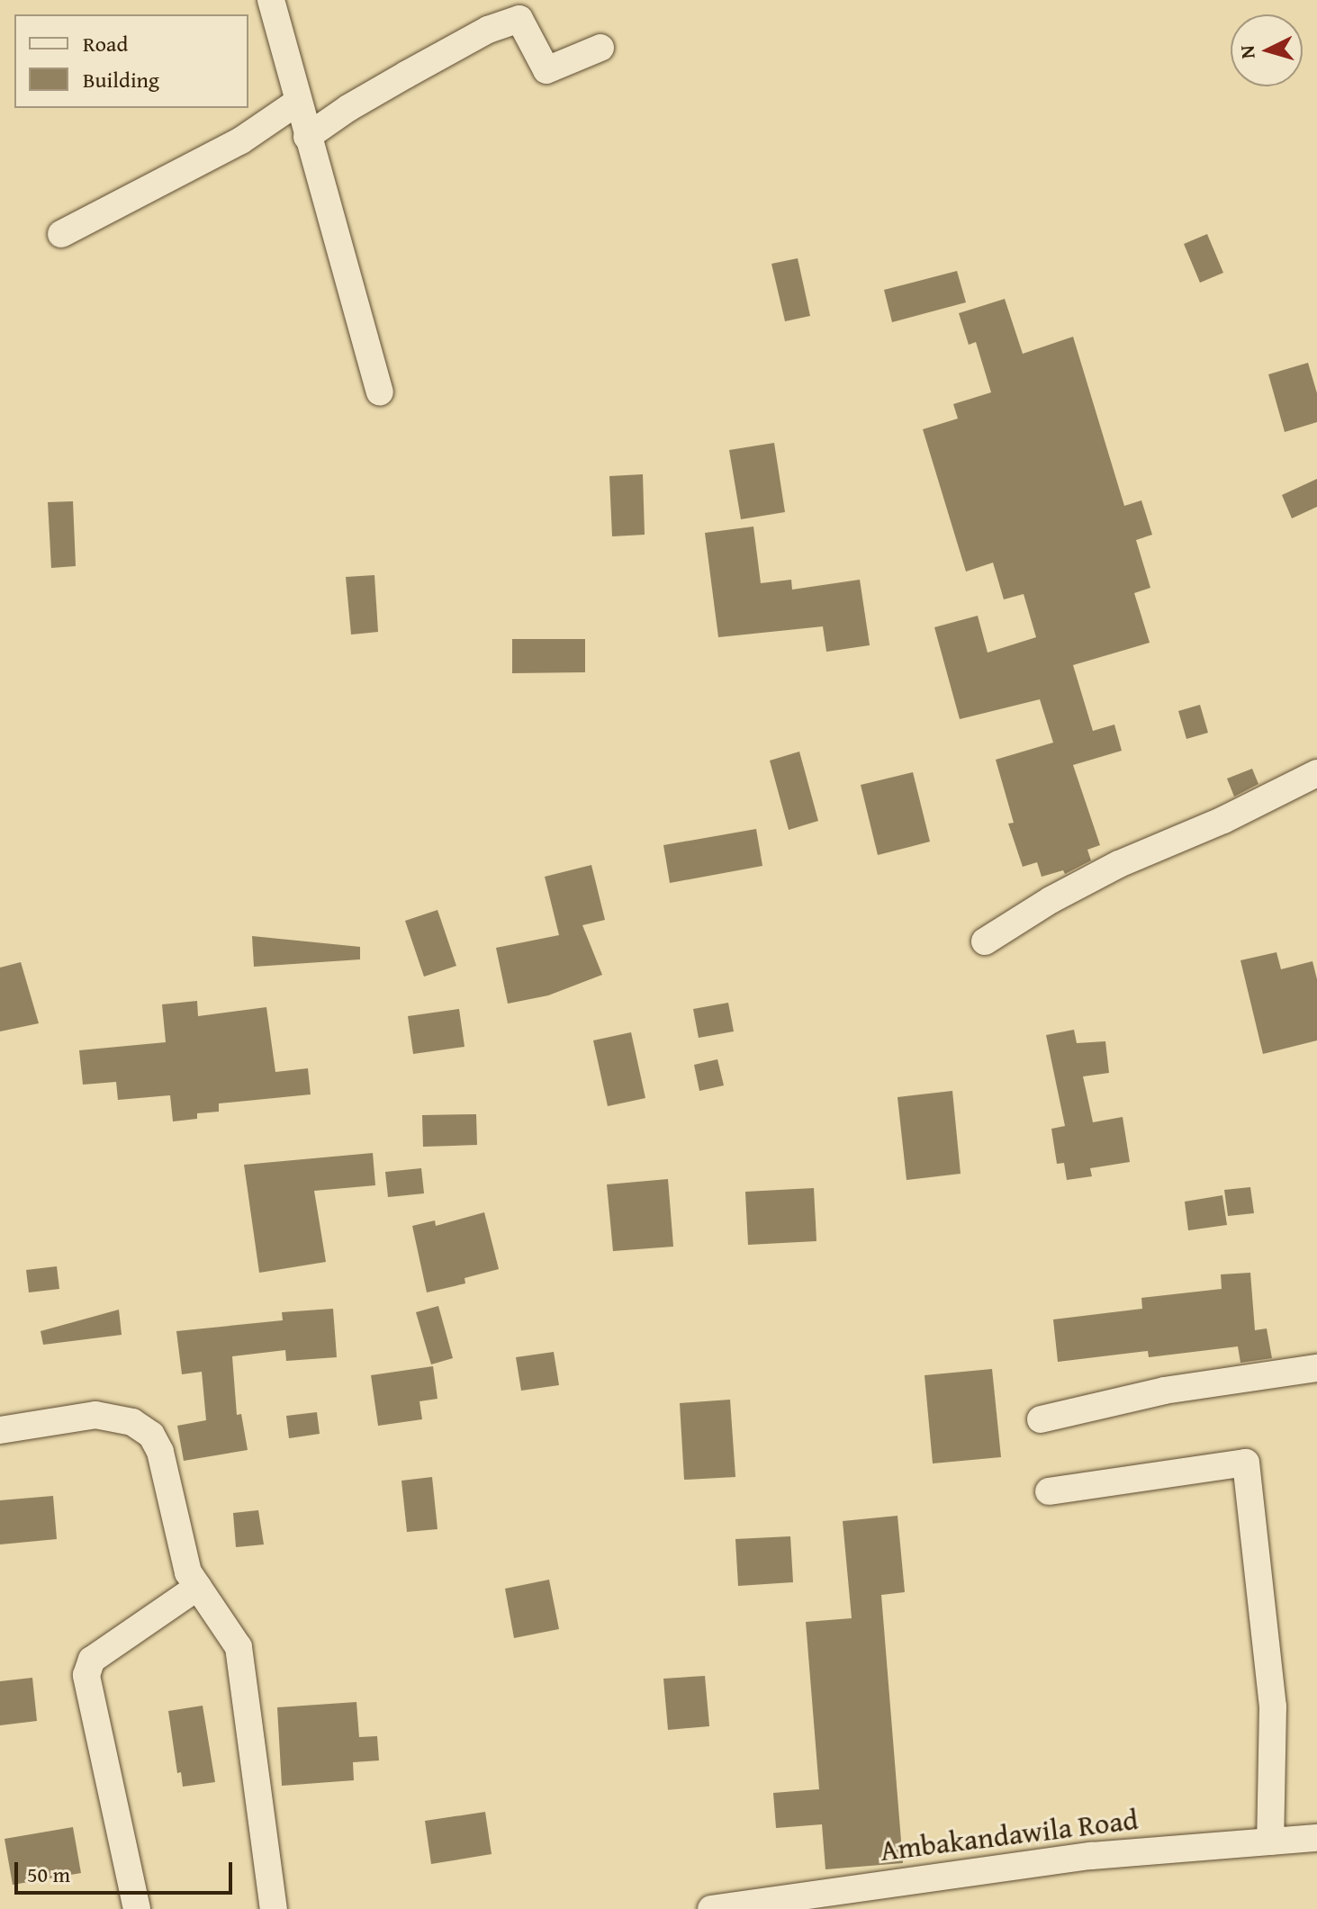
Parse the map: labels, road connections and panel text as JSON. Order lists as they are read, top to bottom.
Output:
{
  "streets": {
    "street": ["Ambakandawila Road"]
  },
  "legend": ["Road", "Building"],
  "scale_bar": "50 m",
  "north": "left"
}
